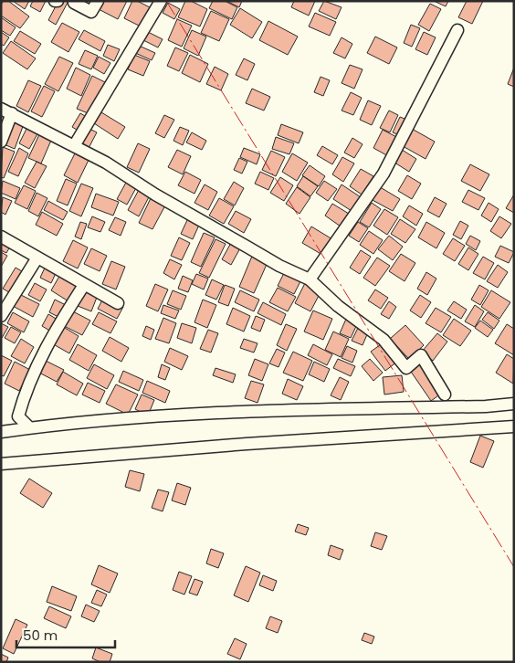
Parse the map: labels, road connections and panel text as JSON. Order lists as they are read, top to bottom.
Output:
{
  "scale_bar": "50 m"
}
